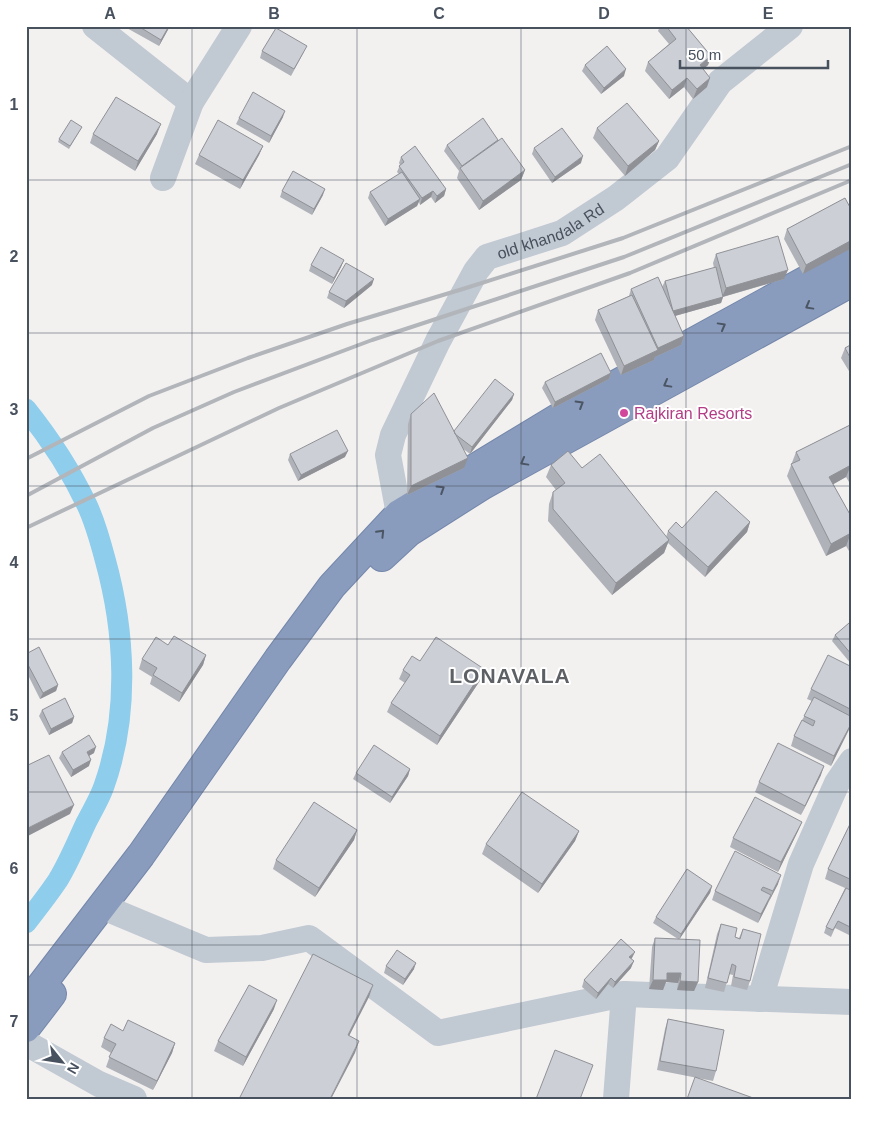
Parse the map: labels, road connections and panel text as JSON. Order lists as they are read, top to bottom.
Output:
{
  "streets": {
    "street": ["old khandala Rd"]
  },
  "districts": ["LONAVALA"],
  "places": ["Rajkiran Resorts"],
  "scale_bar": "50 m",
  "north": "bottom right",
  "grid": {
    "columns": [
      "A",
      "B",
      "C",
      "D",
      "E"
    ],
    "rows": [
      "1",
      "2",
      "3",
      "4",
      "5",
      "6",
      "7"
    ]
  }
}
